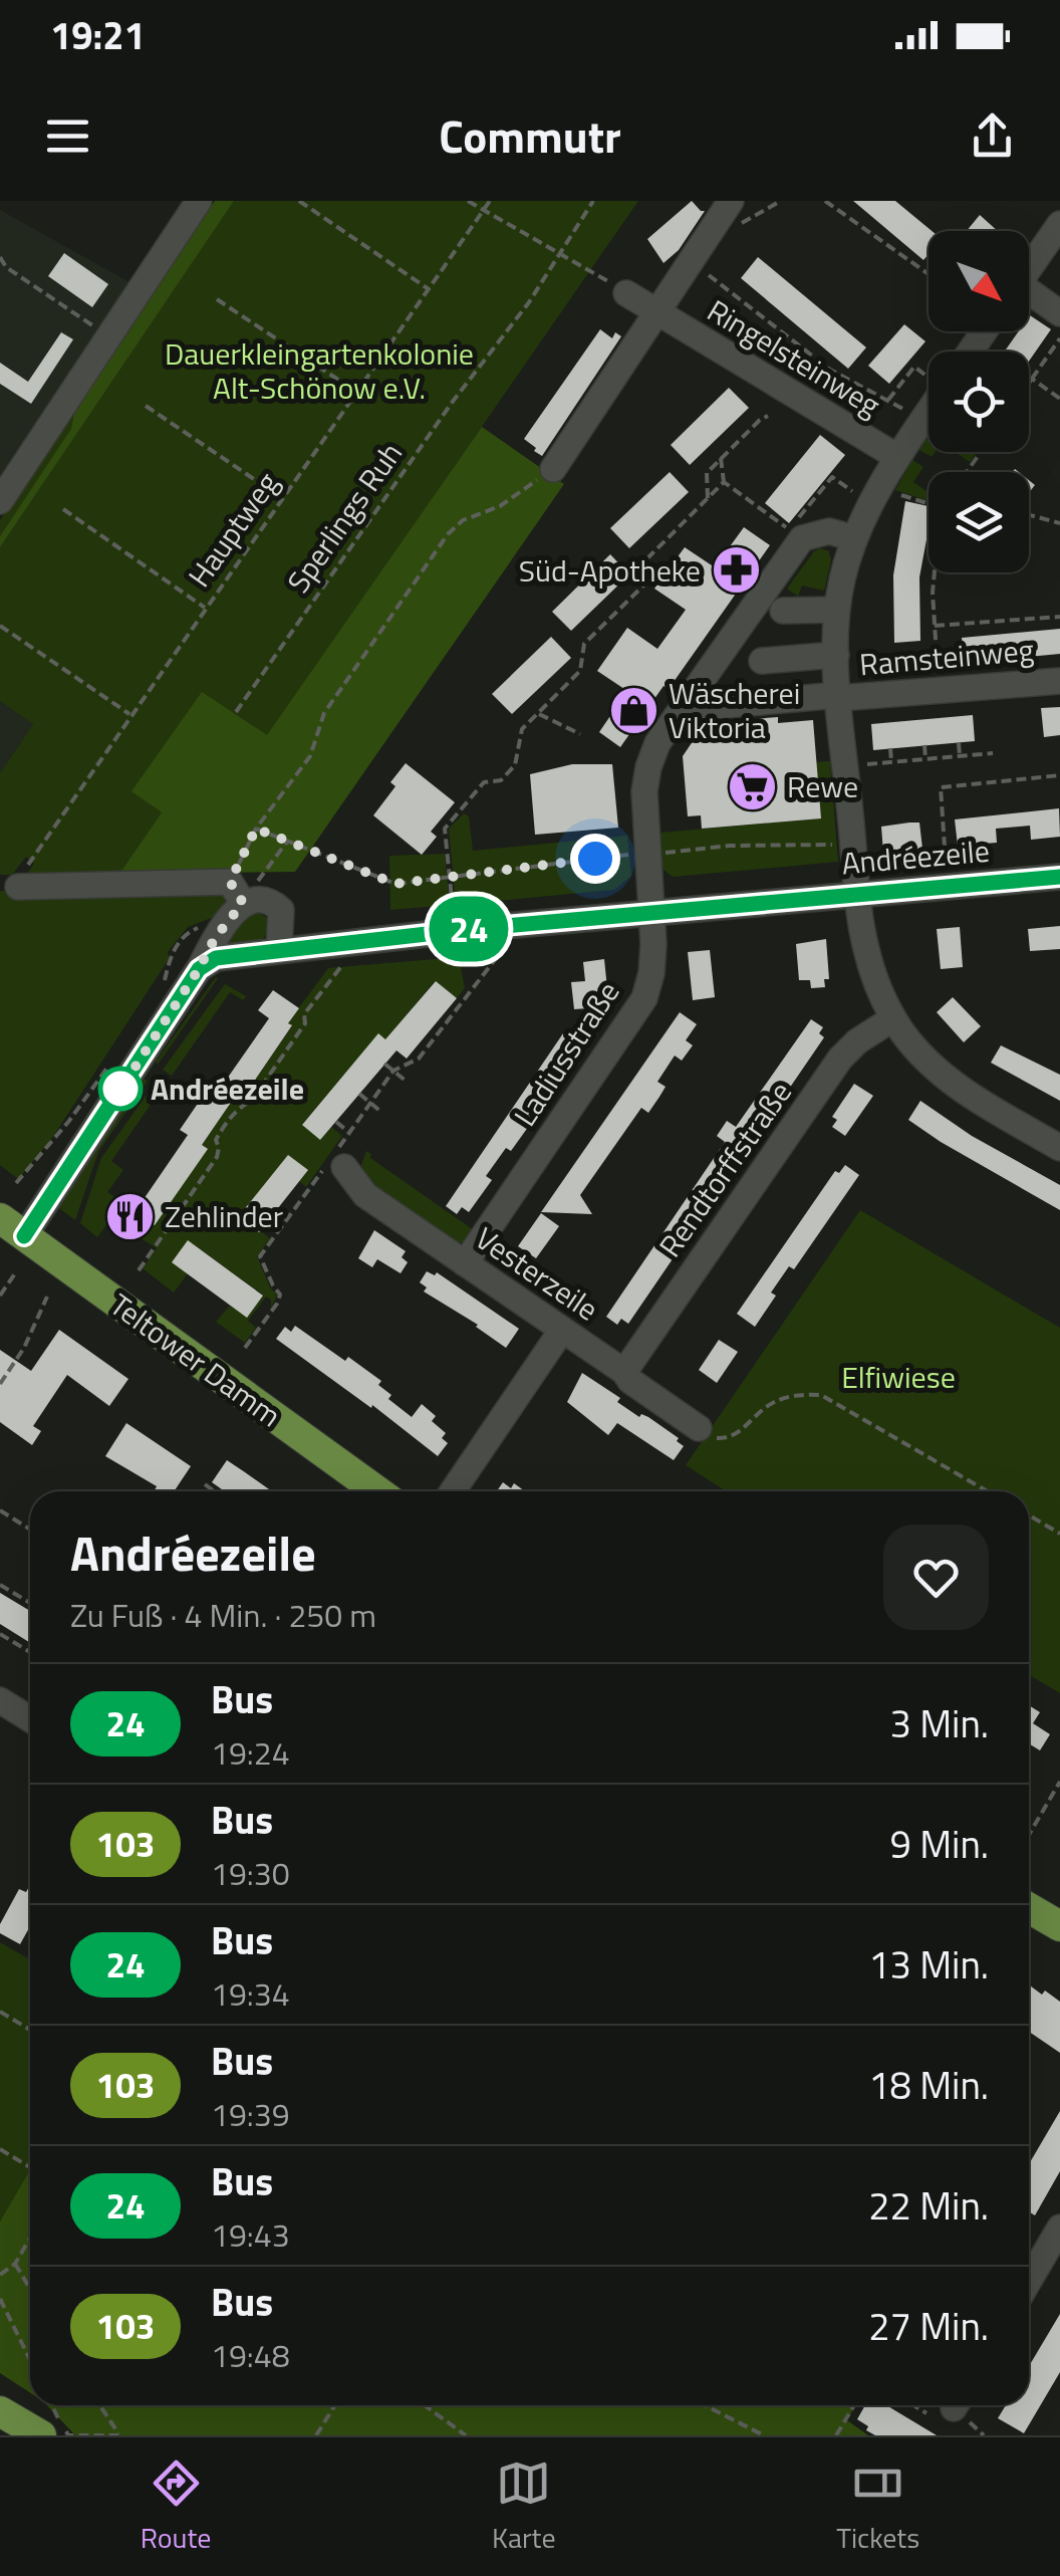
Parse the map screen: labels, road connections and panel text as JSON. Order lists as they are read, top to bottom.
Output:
{
  "streets": {
    "main road": ["Teltower Damm"],
    "street": [
      "Ringelsteinweg",
      "Ramsteinweg",
      "Andréezeile",
      "Ladiusstraße",
      "Rendtorffstraße",
      "Vesterzeile"
    ],
    "path": ["Sperlings Ruh", "Hauptweg"]
  },
  "crossings": [
    ["Ramsteinweg", "Ladiusstraße"],
    ["Andréezeile", "Ladiusstraße"],
    ["Ladiusstraße", "Vesterzeile"],
    ["Rendtorffstraße", "Vesterzeile"]
  ],
  "parks": ["Dauerkleingartenkolonie Alt-Schönow e.V.", "Elfiwiese"],
  "places": {
    "pharmacy": ["Süd-Apotheke"],
    "shop": ["Wäscherei Viktoria"],
    "supermarket": ["Rewe"],
    "other": ["Andréezeile"],
    "restaurant": ["Zehlinder"]
  },
  "lines": ["bus line 24"],
  "north": "bottom right",
  "page": {
    "status": "19:21",
    "header": "Commutr",
    "on_map": "24",
    "heading": ["Andréezeile", "Zu Fuß · 4 Min. · 250 m"],
    "list": [
      {
        "mark": "24",
        "name": "Bus",
        "note": "19:24",
        "value": "3 Min."
      },
      {
        "mark": "103",
        "name": "Bus",
        "note": "19:30",
        "value": "9 Min."
      },
      {
        "mark": "24",
        "name": "Bus",
        "note": "19:34",
        "value": "13 Min."
      },
      {
        "mark": "103",
        "name": "Bus",
        "note": "19:39",
        "value": "18 Min."
      },
      {
        "mark": "24",
        "name": "Bus",
        "note": "19:43",
        "value": "22 Min."
      },
      {
        "mark": "103",
        "name": "Bus",
        "note": "19:48",
        "value": "27 Min."
      }
    ],
    "tabs": ["Route", "Karte", "Tickets"]
  }
}
